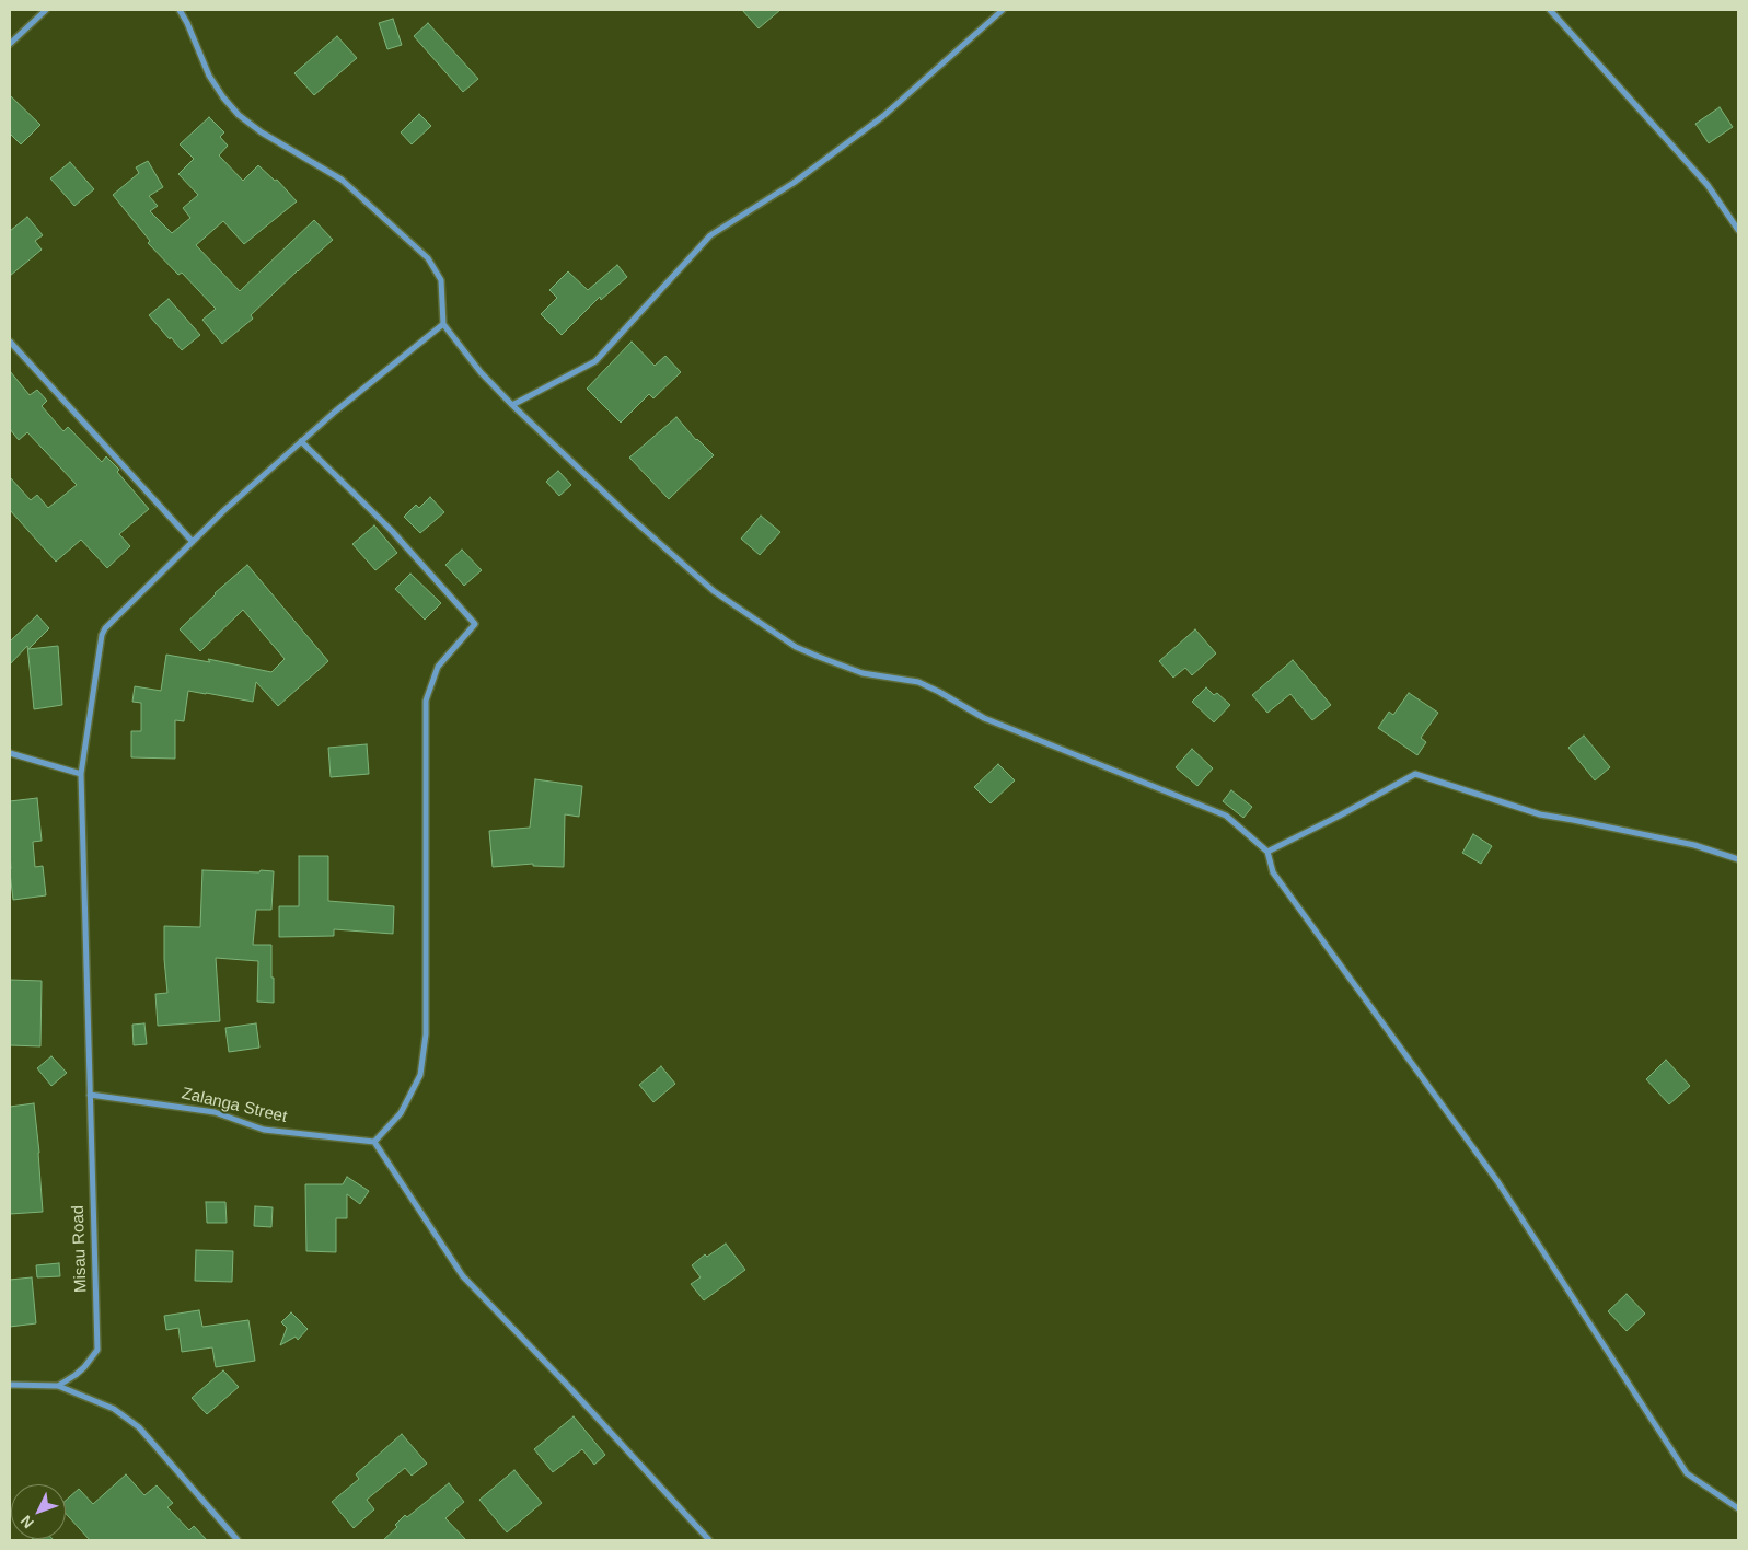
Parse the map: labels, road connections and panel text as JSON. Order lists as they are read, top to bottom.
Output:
{
  "streets": {
    "street": ["Zalanga Street", "Misau Road"]
  },
  "crossings": [
    ["Zalanga Street", "Misau Road"]
  ],
  "north": "bottom left"
}
